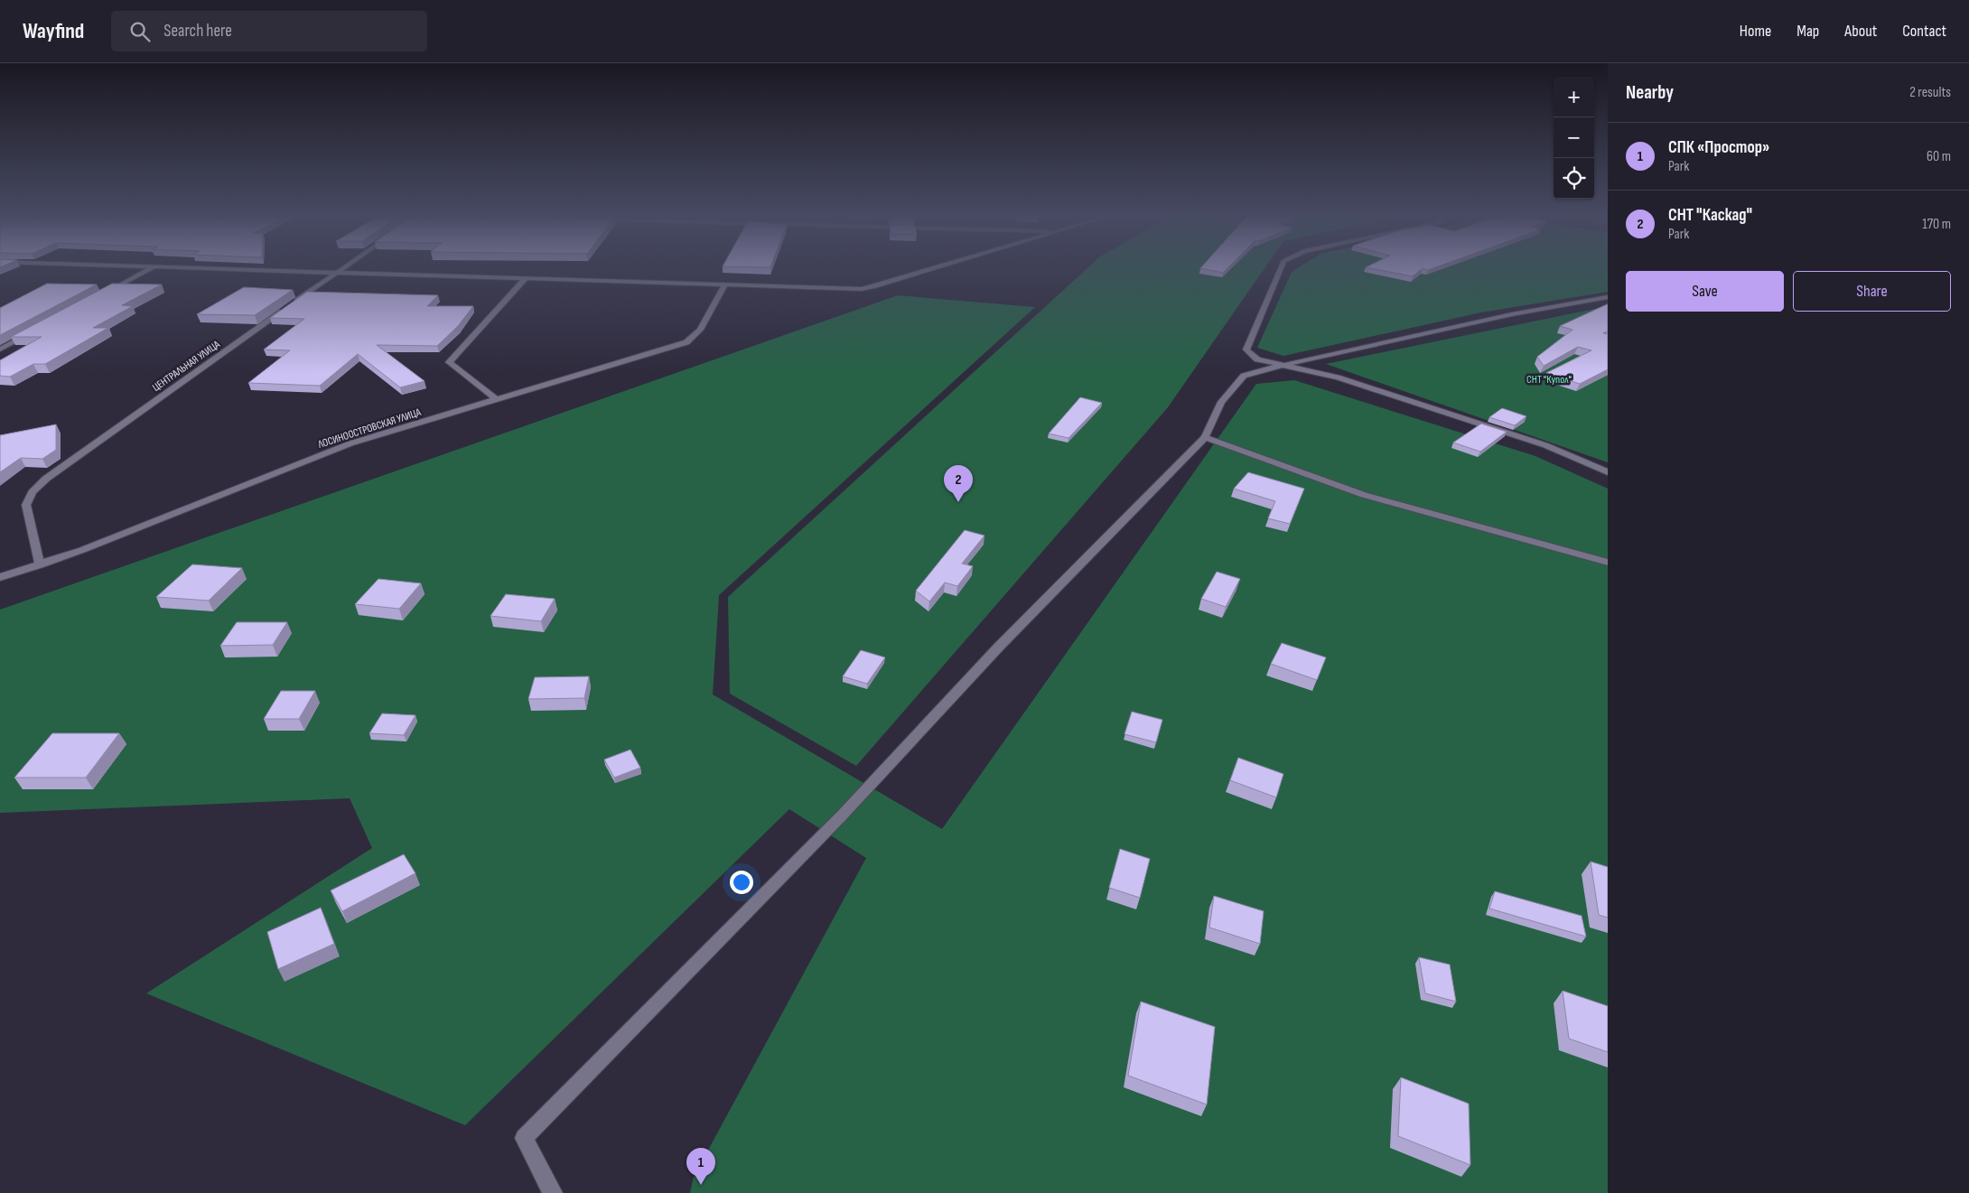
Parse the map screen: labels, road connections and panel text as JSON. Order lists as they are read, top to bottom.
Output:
{
  "streets": {
    "street": ["ЦЕНТРАЛЬНАЯ УЛИЦА", "ЛОСИНООСТРОВСКАЯ УЛИЦА"]
  },
  "crossings": [
    ["ЦЕНТРАЛЬНАЯ УЛИЦА", "ЛОСИНООСТРОВСКАЯ УЛИЦА"]
  ],
  "parks": ["СНТ \"Купол\""],
  "page": {
    "header": "Wayfind",
    "search": "Search here",
    "nav": [
      "Home",
      "Map",
      "About",
      "Contact"
    ],
    "heading": ["Nearby", "2 results"],
    "map_buttons": ["+", "−"],
    "list": [
      {
        "mark": "1",
        "name": "СПК «Простор»",
        "note": "Park",
        "value": "60 m"
      },
      {
        "mark": "2",
        "name": "СНТ \"Каскад\"",
        "note": "Park",
        "value": "170 m"
      }
    ],
    "buttons": ["Save", "Share"],
    "pins": ["2", "1"]
  }
}
